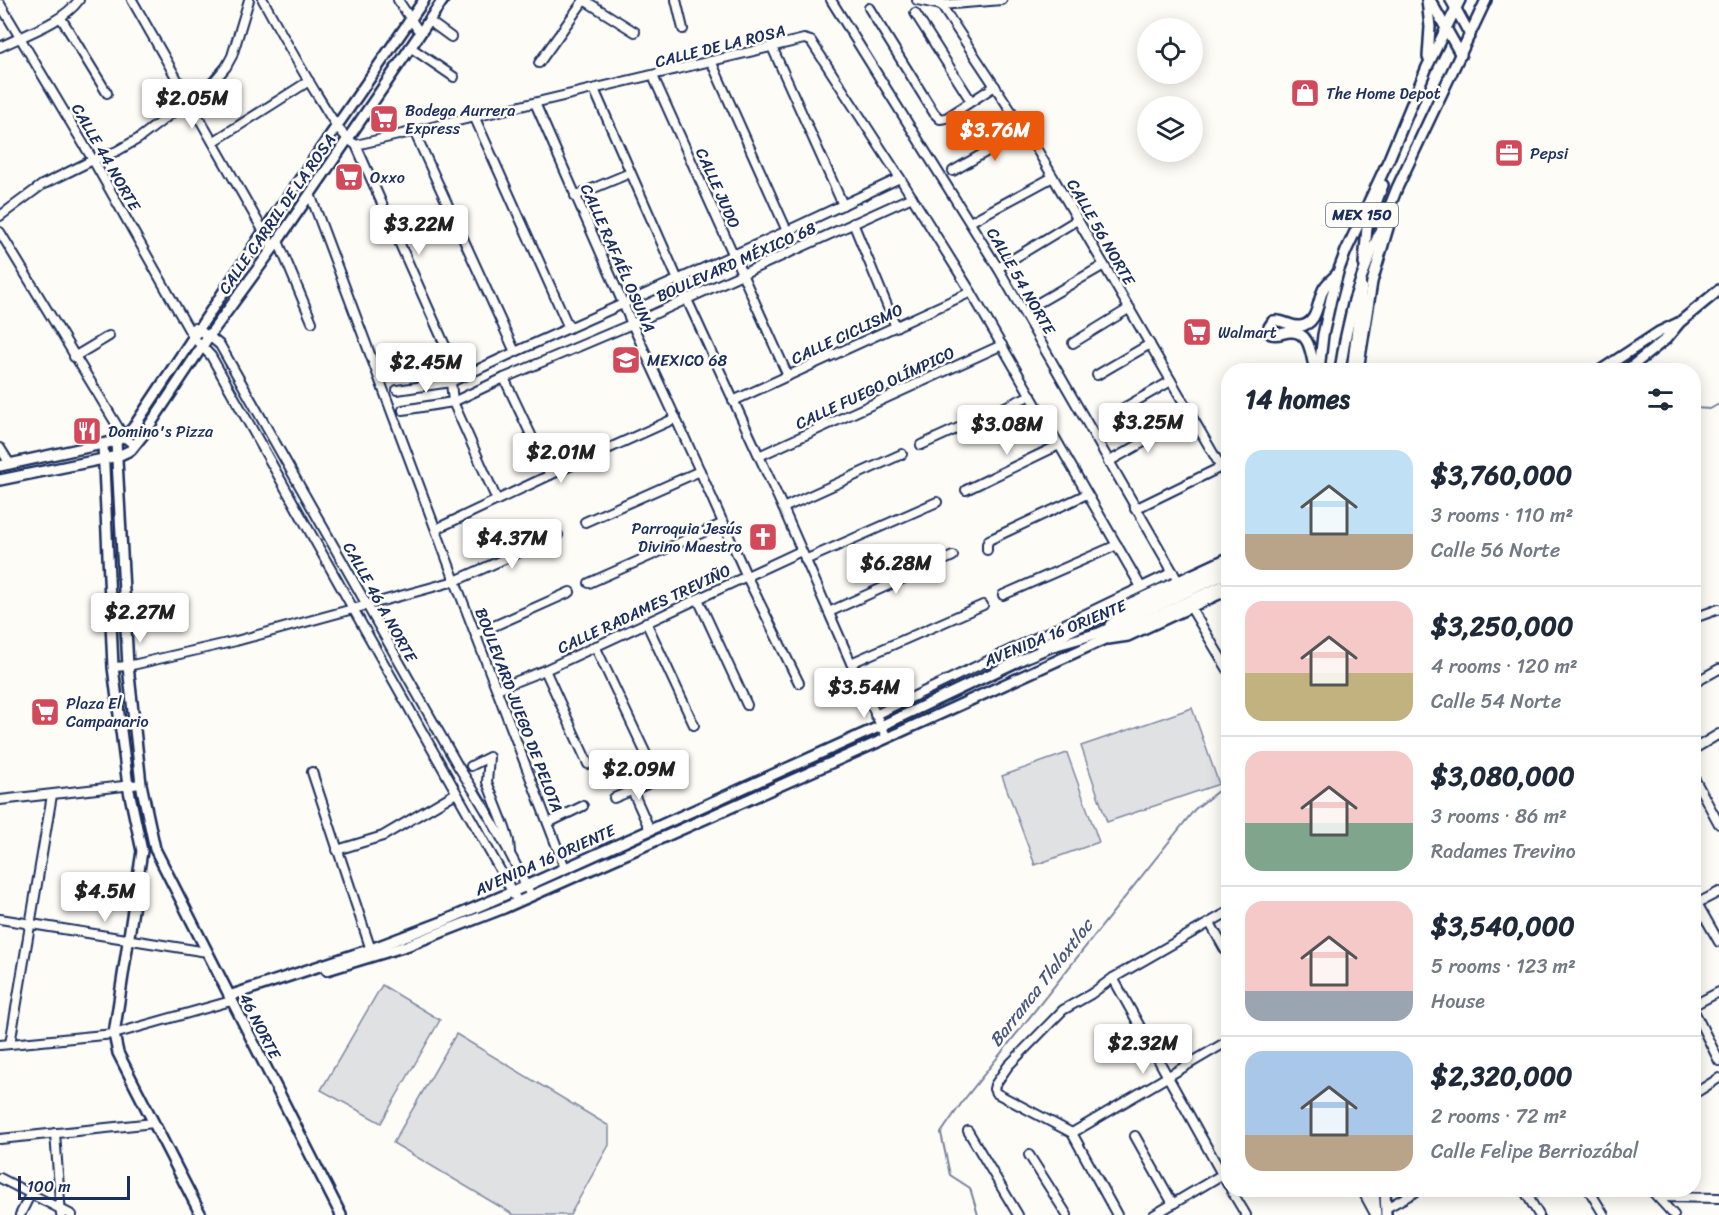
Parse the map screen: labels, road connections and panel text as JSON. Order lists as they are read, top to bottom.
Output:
{
  "streets": {
    "main road": [
      "CALLE CARRIL DE LA ROSA",
      "MEX 150",
      "AVENIDA 16 ORIENTE",
      "46 NORTE"
    ],
    "street": [
      "CALLE DE LA ROSA",
      "CALLE 44 NORTE",
      "CALLE JUDO",
      "CALLE 56 NORTE",
      "CALLE RAFAÉL OSUNA",
      "BOULEVARD MÉXICO 68",
      "CALLE 54 NORTE",
      "CALLE CICLISMO",
      "CALLE FUEGO OLÍMPICO",
      "CALLE 46 A NORTE",
      "CALLE RADAMES TREVIÑO",
      "BOULEVARD JUEGO DE PELOTA"
    ]
  },
  "crossings": [
    ["CALLE DE LA ROSA", "CALLE JUDO"],
    ["CALLE DE LA ROSA", "CALLE CARRIL DE LA ROSA"],
    ["CALLE DE LA ROSA", "CALLE RAFAÉL OSUNA"],
    ["CALLE DE LA ROSA", "BOULEVARD MÉXICO 68"],
    ["CALLE DE LA ROSA", "CALLE CICLISMO"],
    ["CALLE DE LA ROSA", "CALLE FUEGO OLÍMPICO"],
    ["CALLE 44 NORTE", "CALLE CARRIL DE LA ROSA"],
    ["CALLE 44 NORTE", "CALLE 46 A NORTE"],
    ["CALLE JUDO", "BOULEVARD MÉXICO 68"],
    ["CALLE JUDO", "CALLE CICLISMO"],
    ["CALLE CARRIL DE LA ROSA", "CALLE 46 A NORTE"],
    ["CALLE CARRIL DE LA ROSA", "BOULEVARD JUEGO DE PELOTA"],
    ["CALLE CARRIL DE LA ROSA", "46 NORTE"],
    ["CALLE RAFAÉL OSUNA", "BOULEVARD MÉXICO 68"],
    ["CALLE RAFAÉL OSUNA", "CALLE RADAMES TREVIÑO"],
    ["CALLE 46 A NORTE", "AVENIDA 16 ORIENTE"],
    ["CALLE RADAMES TREVIÑO", "BOULEVARD JUEGO DE PELOTA"],
    ["AVENIDA 16 ORIENTE", "BOULEVARD JUEGO DE PELOTA"],
    ["AVENIDA 16 ORIENTE", "46 NORTE"]
  ],
  "water": ["Barranca Tlaloxtloc"],
  "places": {
    "shop": ["The Home Depot"],
    "supermarket": [
      "Bodega Aurrera Express",
      "Oxxo",
      "Walmart",
      "Plaza El Campanario"
    ],
    "office": ["Pepsi"],
    "school or university": ["MEXICO 68"],
    "restaurant": ["Domino's Pizza"],
    "church": ["Parroquia Jesús Divino Maestro"]
  },
  "scale_bar": "100 m",
  "page": {
    "price": [
      "$2.05M",
      "$3.76M",
      "$3.22M",
      "$2.45M",
      "$3.25M",
      "$3.08M",
      "$2.01M",
      "$4.37M",
      "$6.28M",
      "$2.27M",
      "$3.54M",
      "$2.09M",
      "$4.5M",
      "$2.32M"
    ],
    "heading": "14 homes",
    "list": [
      {
        "name": "$3,760,000",
        "note": "3 rooms · 110 m² · Calle 56 Norte"
      },
      {
        "name": "$3,250,000",
        "note": "4 rooms · 120 m² · Calle 54 Norte"
      },
      {
        "name": "$3,080,000",
        "note": "3 rooms · 86 m² · Radames Trevino"
      },
      {
        "name": "$3,540,000",
        "note": "5 rooms · 123 m² · House"
      },
      {
        "name": "$2,320,000",
        "note": "2 rooms · 72 m² · Calle Felipe Berriozábal"
      }
    ],
    "scale": "100 m"
  }
}
